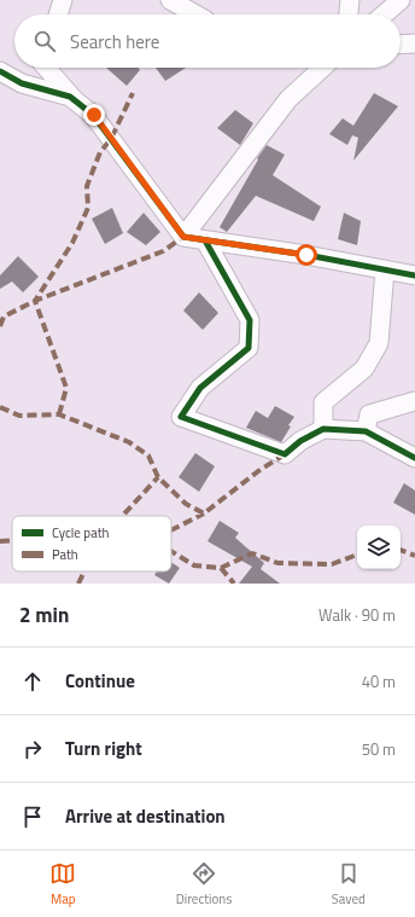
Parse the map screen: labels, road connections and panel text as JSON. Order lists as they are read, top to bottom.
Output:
{
  "legend": ["Cycle path", "Path"],
  "page": {
    "search": "Search here",
    "heading": ["2 min", "Walk · 90 m"],
    "list": [
      ["Continue", "40 m"],
      ["Turn right", "50 m"],
      "Arrive at destination"
    ],
    "nav": ["Map", "Directions", "Saved"]
  }
}
